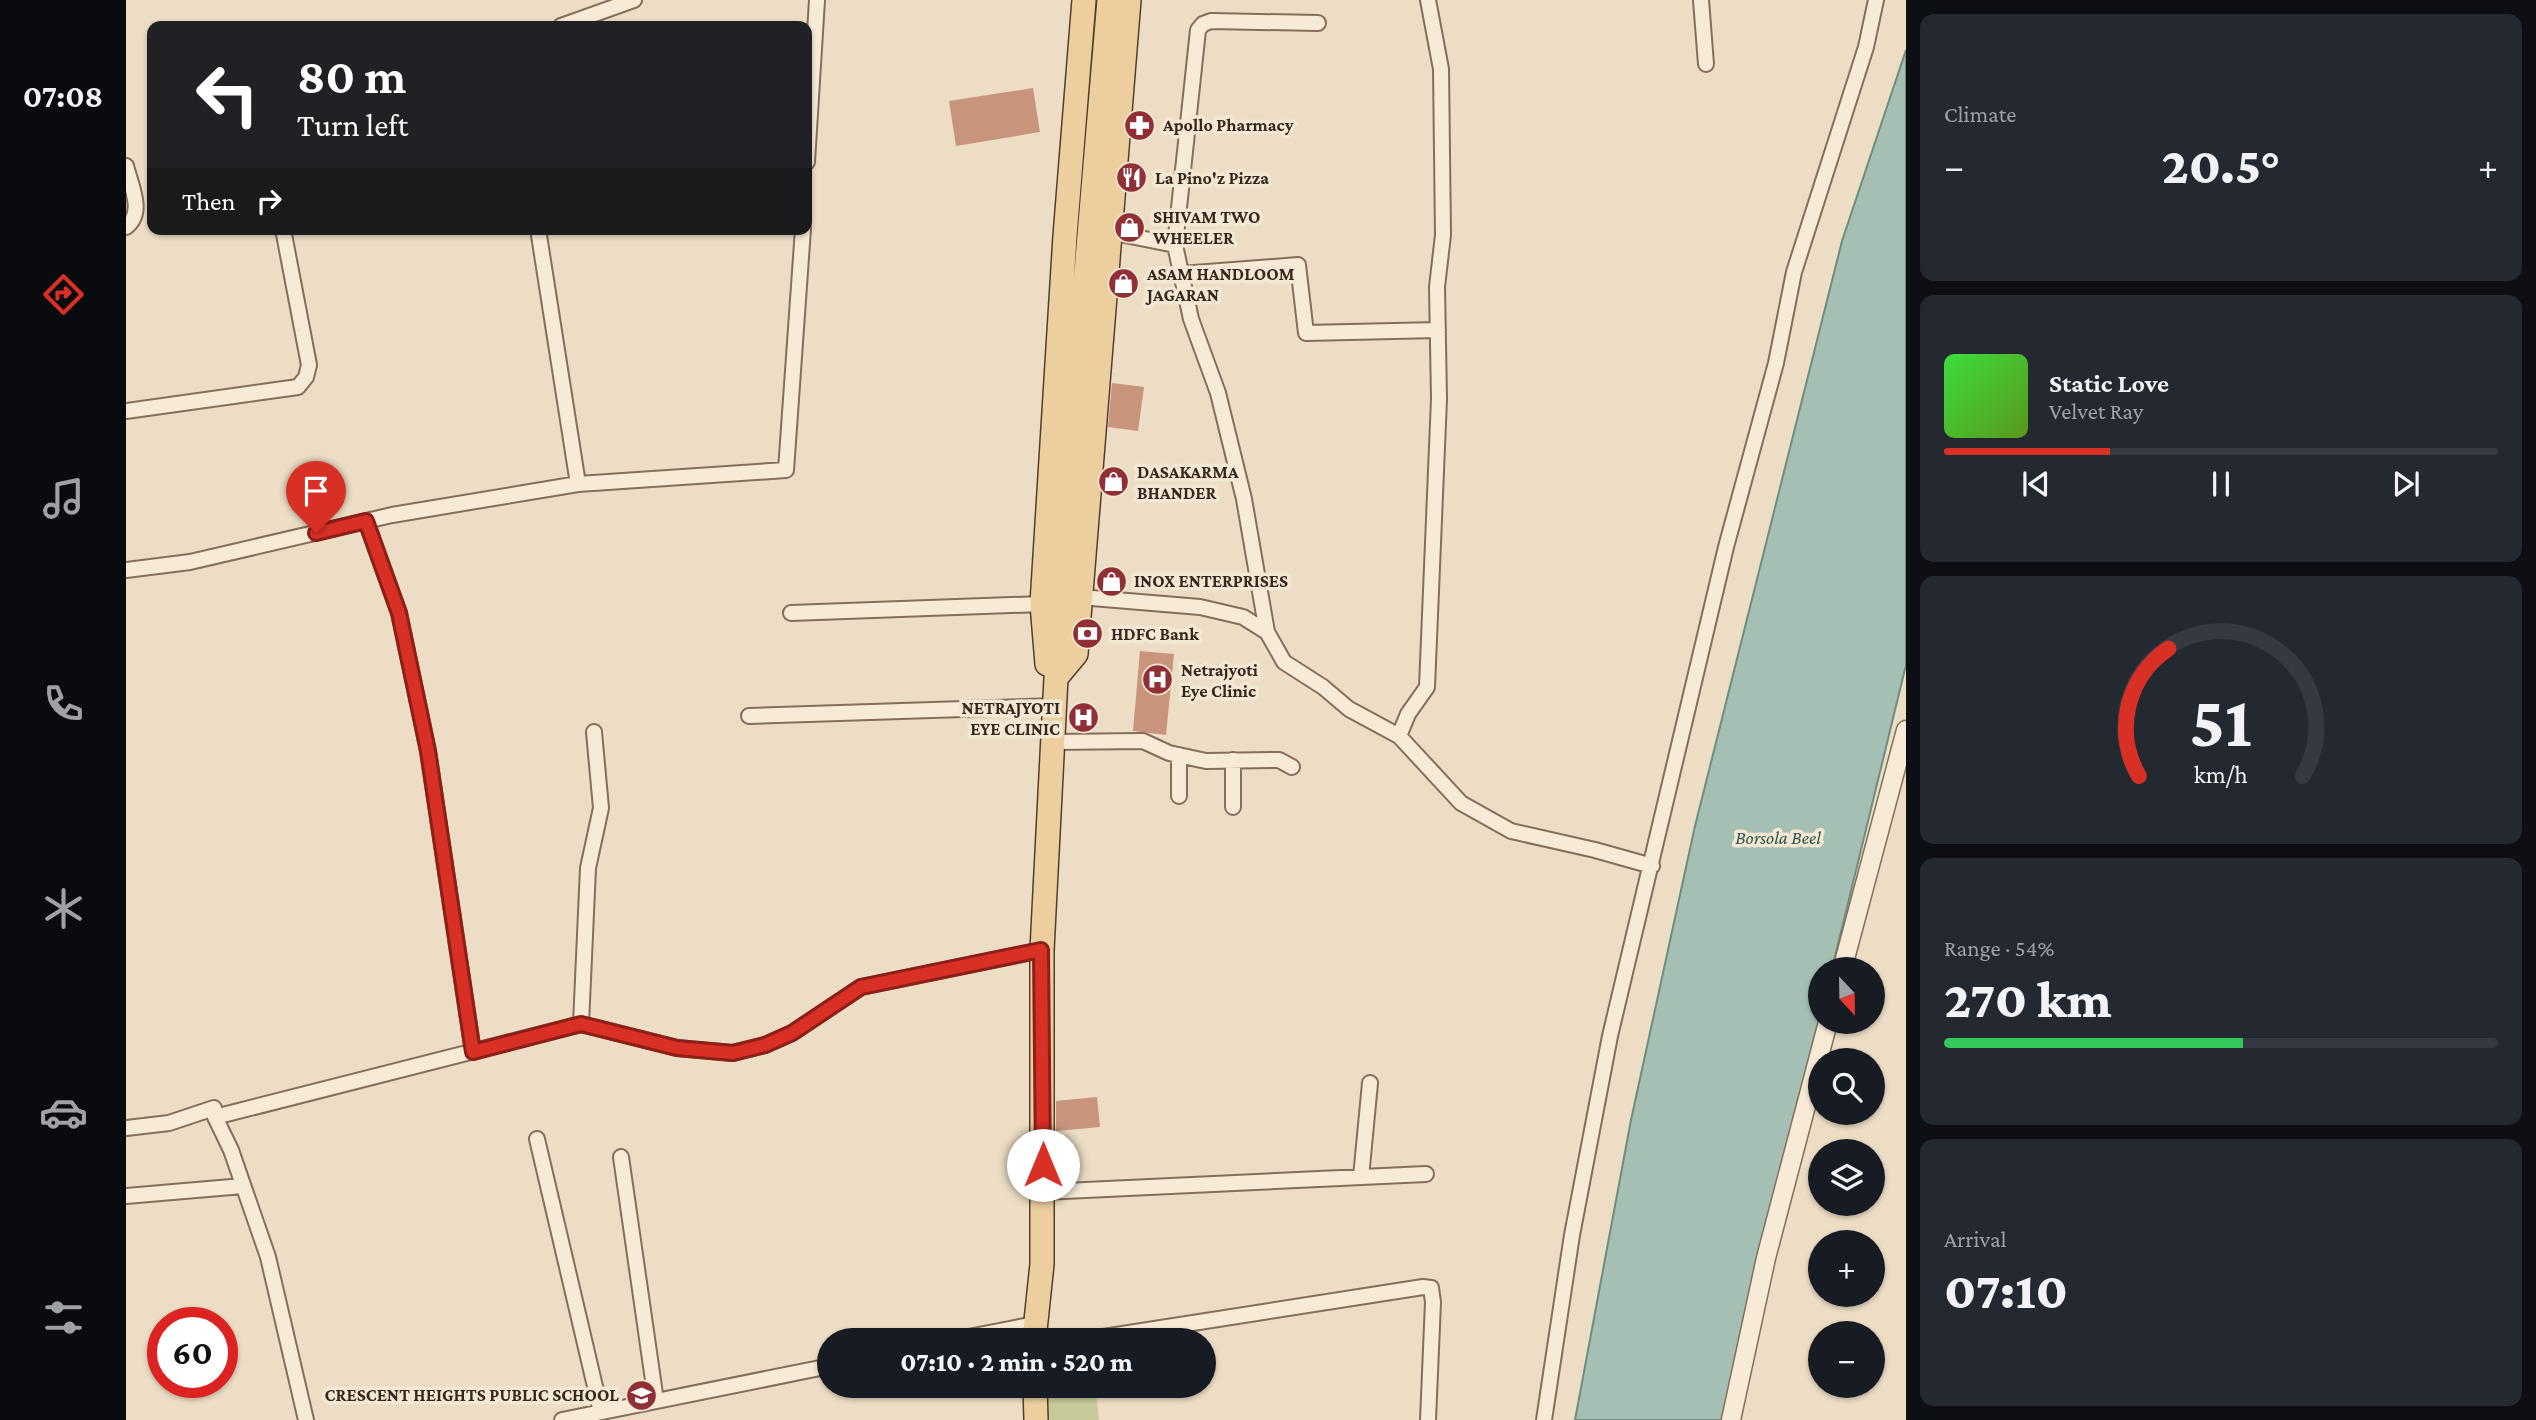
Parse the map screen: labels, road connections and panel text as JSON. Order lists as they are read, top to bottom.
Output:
{
  "water": ["Borsola Beel"],
  "places": {
    "pharmacy": ["Apollo Pharmacy"],
    "restaurant": ["La Pino'z Pizza"],
    "shop": [
      "SHIVAM TWO WHEELER",
      "ASAM HANDLOOM JAGARAN",
      "DASAKARMA BHANDER",
      "INOX ENTERPRISES"
    ],
    "bank": ["HDFC Bank"],
    "hospital": ["Netrajyoti Eye Clinic", "NETRAJYOTI EYE CLINIC"],
    "school or university": ["CRESCENT HEIGHTS PUBLIC SCHOOL"]
  },
  "north": "bottom",
  "page": {
    "tabs": "07:08",
    "tile": [
      "Climate",
      ["Range · 54%", "270 km"],
      ["Arrival", "07:10"]
    ],
    "turn": ["80 m", "Turn left"],
    "heat": ["−", "20.5°", "+"],
    "then": "Then",
    "song": ["Static Love", "Velvet Ray"],
    "map_buttons": ["+", "−"],
    "limit": "60",
    "trip": "07:10 · 2 min · 520 m",
    "gauge": ["51", "km/h"]
  }
}
